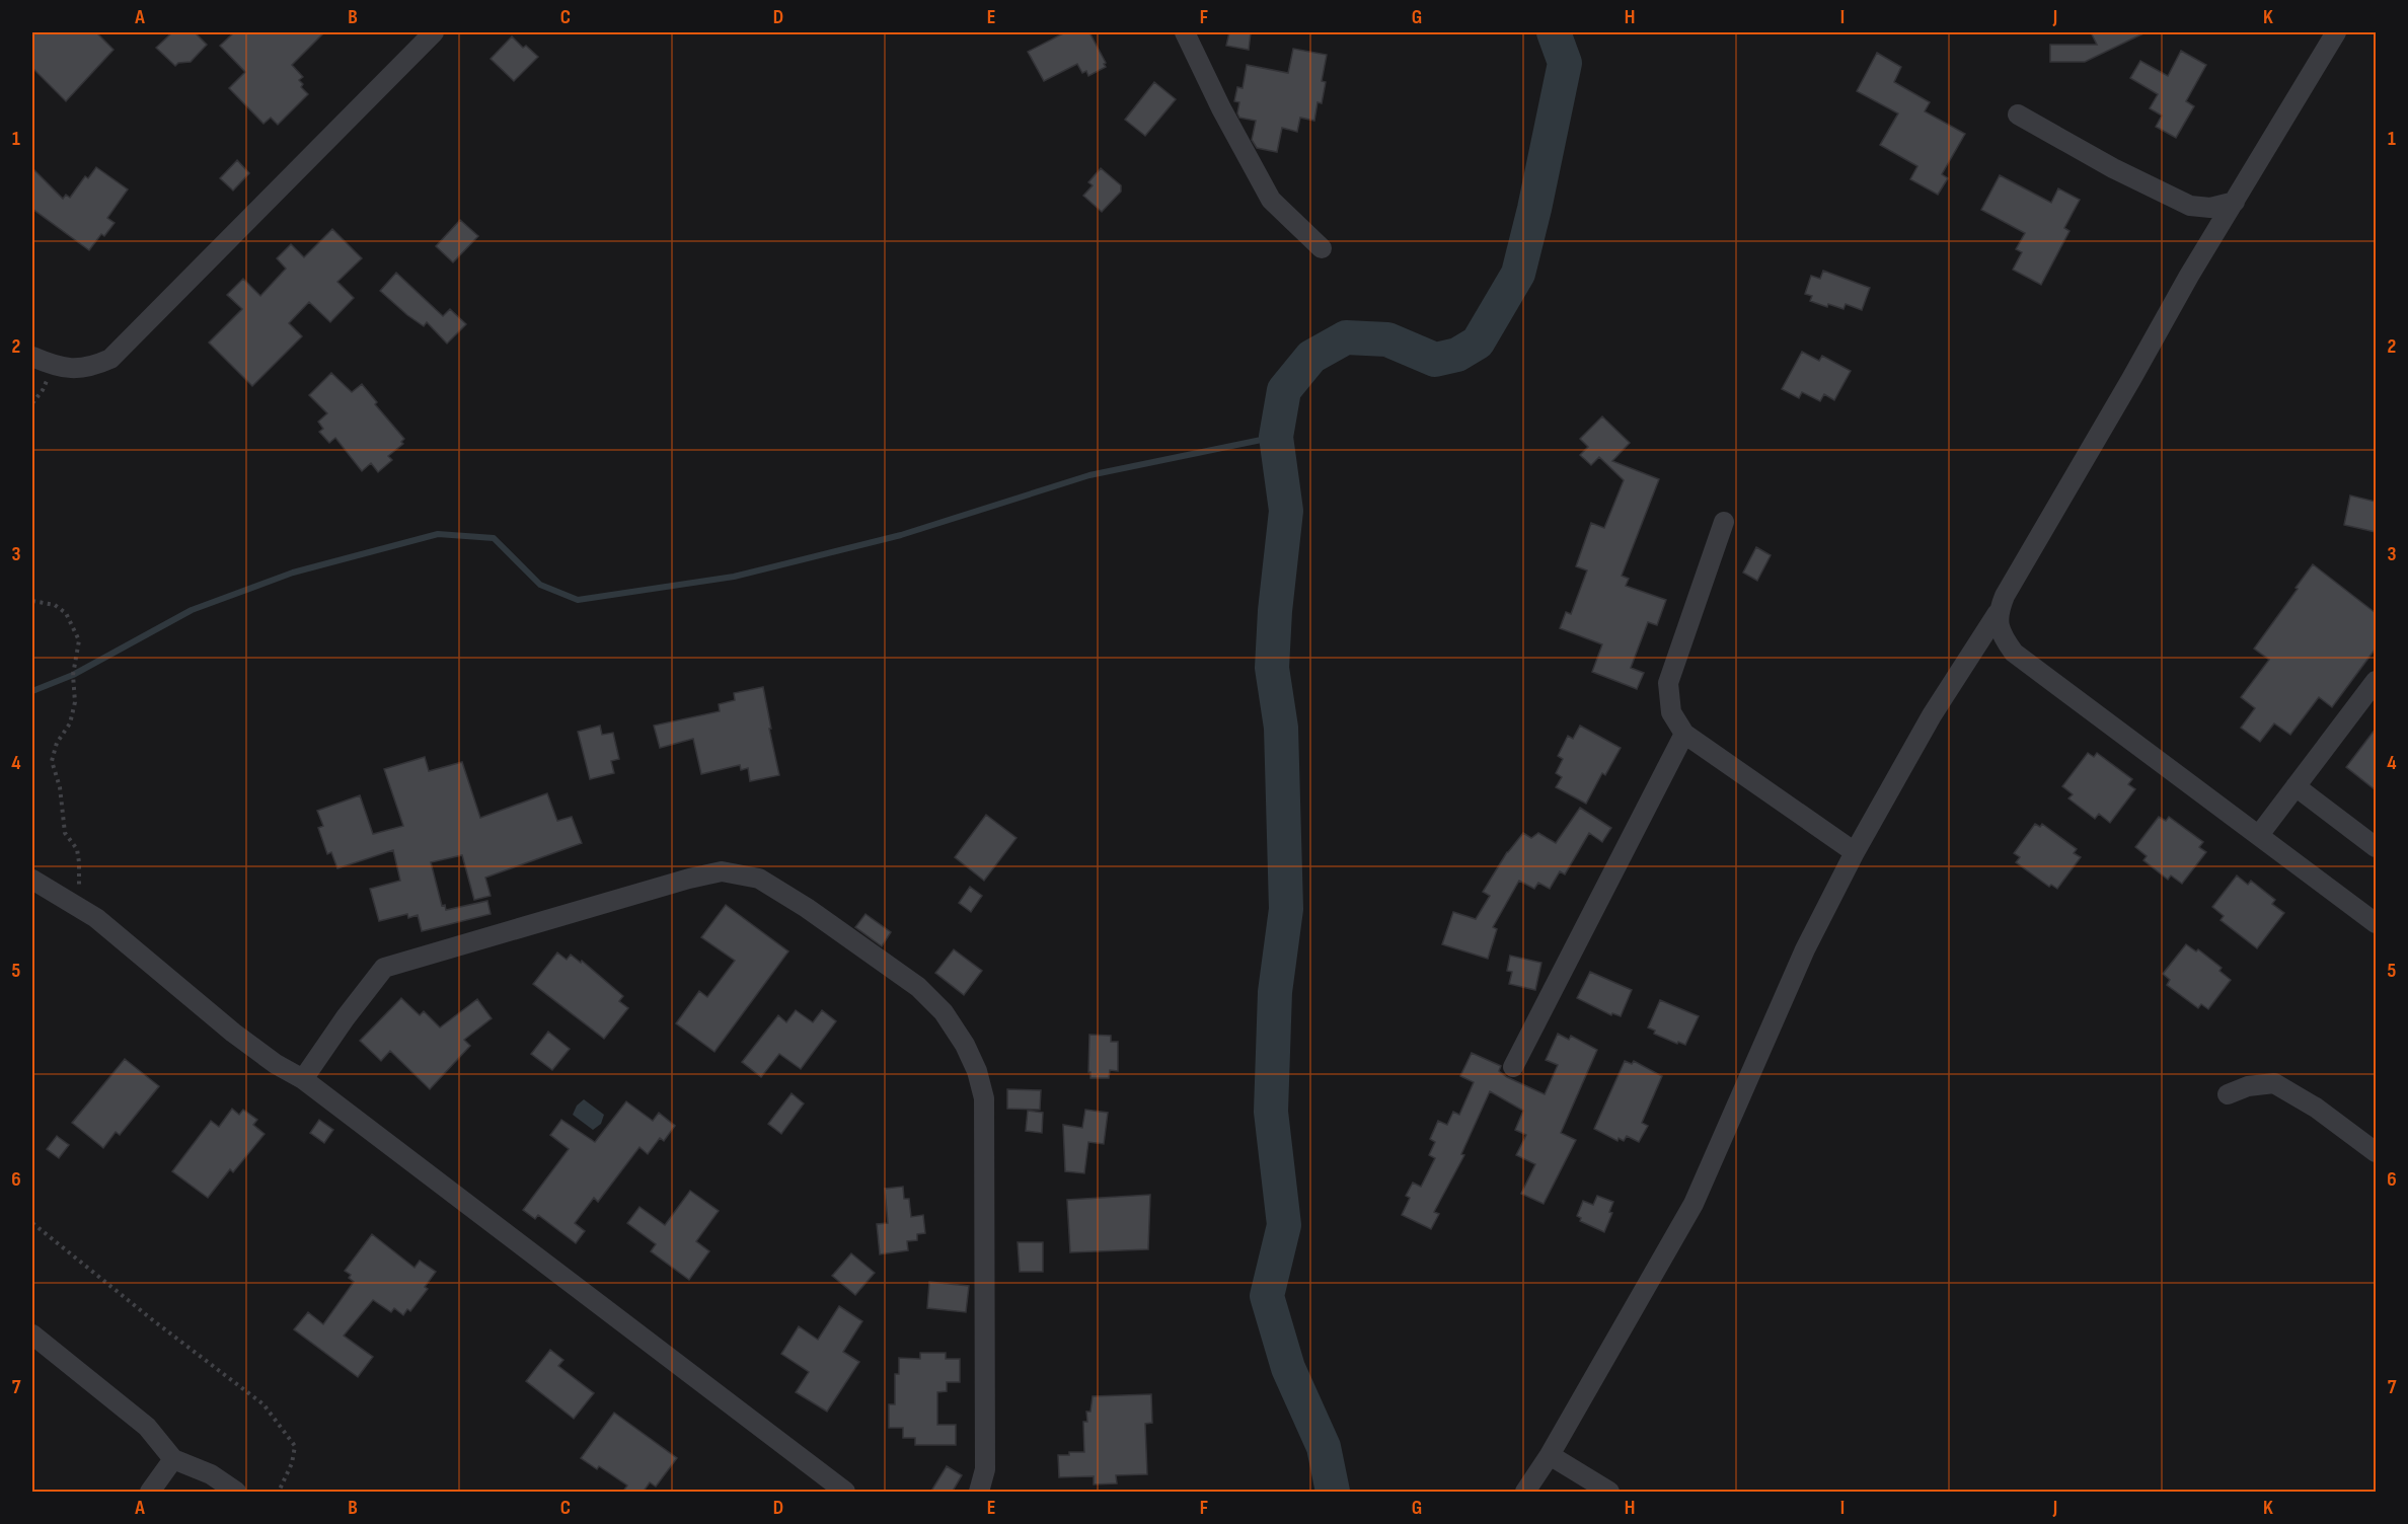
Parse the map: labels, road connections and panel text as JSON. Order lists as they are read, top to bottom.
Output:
{
  "grid": {
    "columns": [
      "A",
      "B",
      "C",
      "D",
      "E",
      "F",
      "G",
      "H",
      "I",
      "J",
      "K"
    ],
    "rows": [
      "1",
      "2",
      "3",
      "4",
      "5",
      "6",
      "7"
    ]
  }
}
